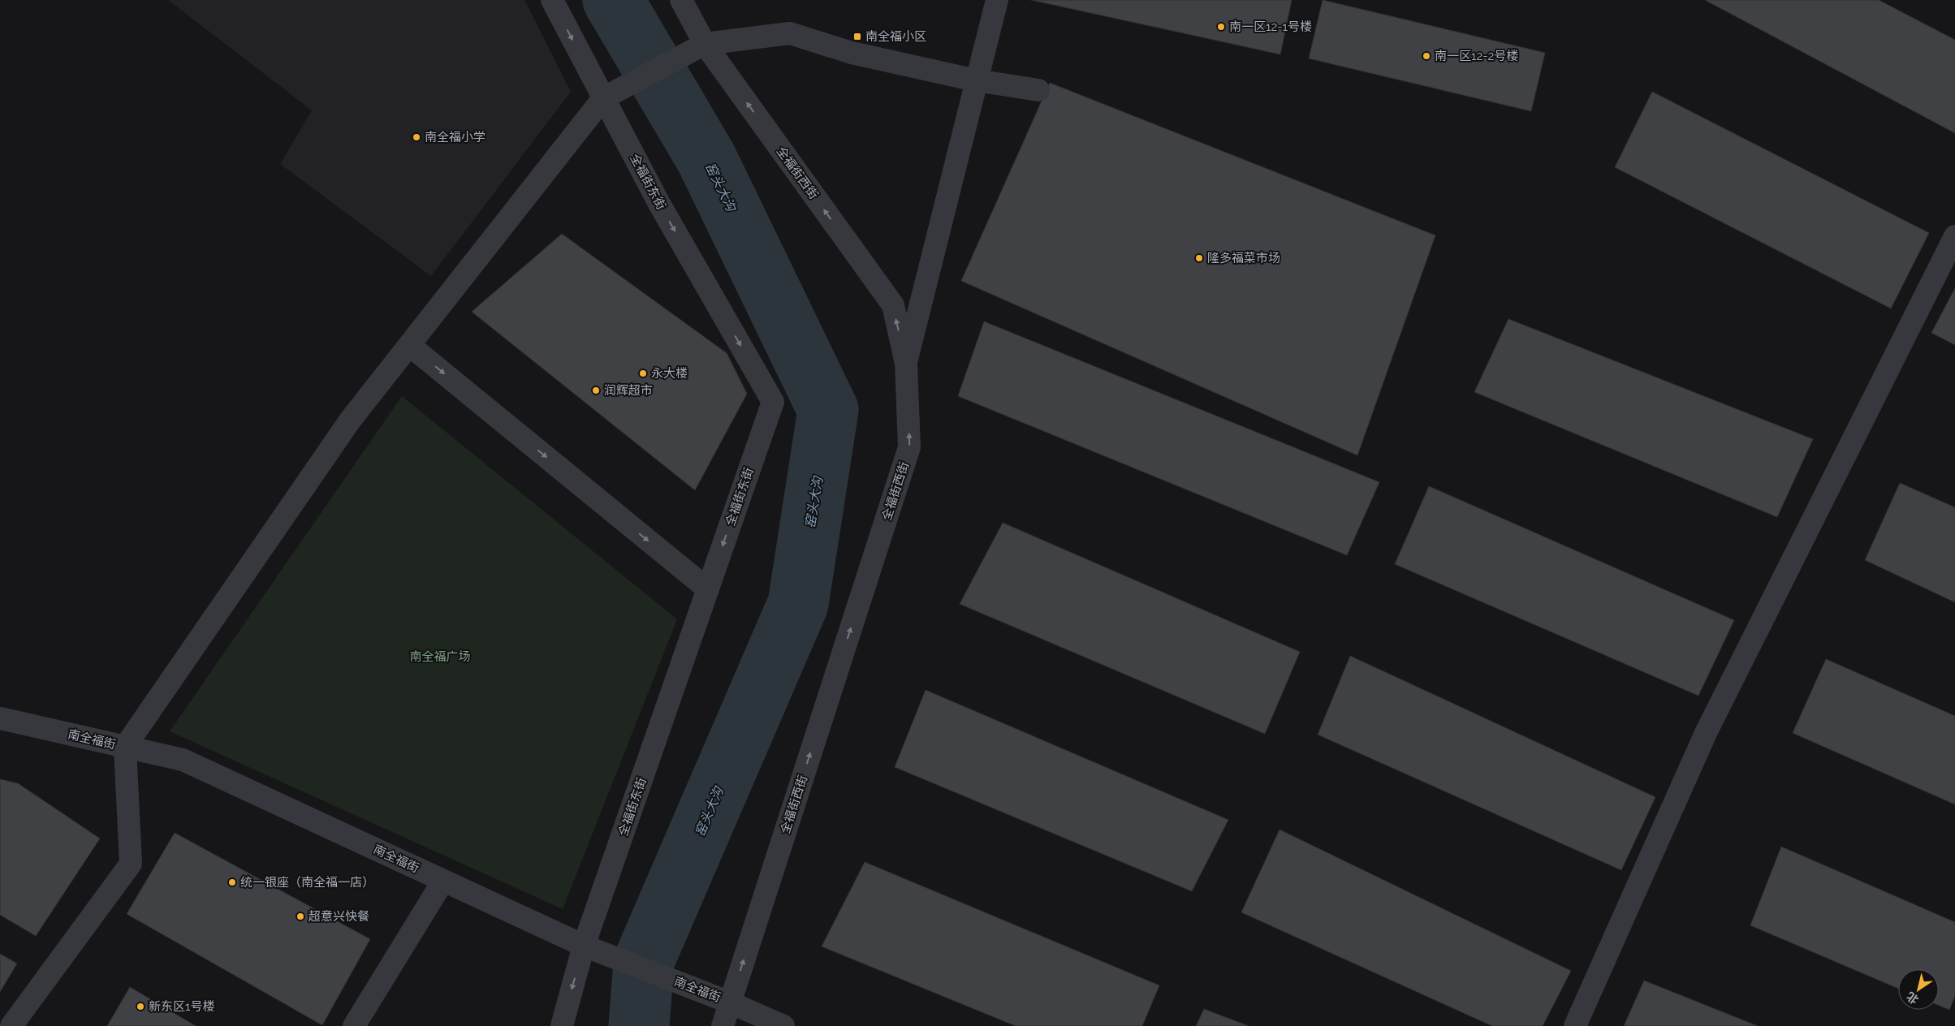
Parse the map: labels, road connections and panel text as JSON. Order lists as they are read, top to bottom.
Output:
{
  "streets": {
    "street": ["全福街西街", "全福街东街", "南全福街"]
  },
  "crossings": [
    ["全福街西街", "南全福街"],
    ["全福街东街", "南全福街"]
  ],
  "one_way": ["全福街西街", "全福街东街"],
  "water": ["窑头大沟"],
  "parks": ["南全福广场"],
  "places": {
    "other": [
      "南一区12-1号楼",
      "南一区12-2号楼",
      "南全福小学",
      "隆多福菜市场",
      "永大楼",
      "润辉超市",
      "统一银座（南全福一店）",
      "超意兴快餐",
      "新东区1号楼"
    ],
    "transit": ["南全福小区"]
  },
  "north": "bottom left"
}
